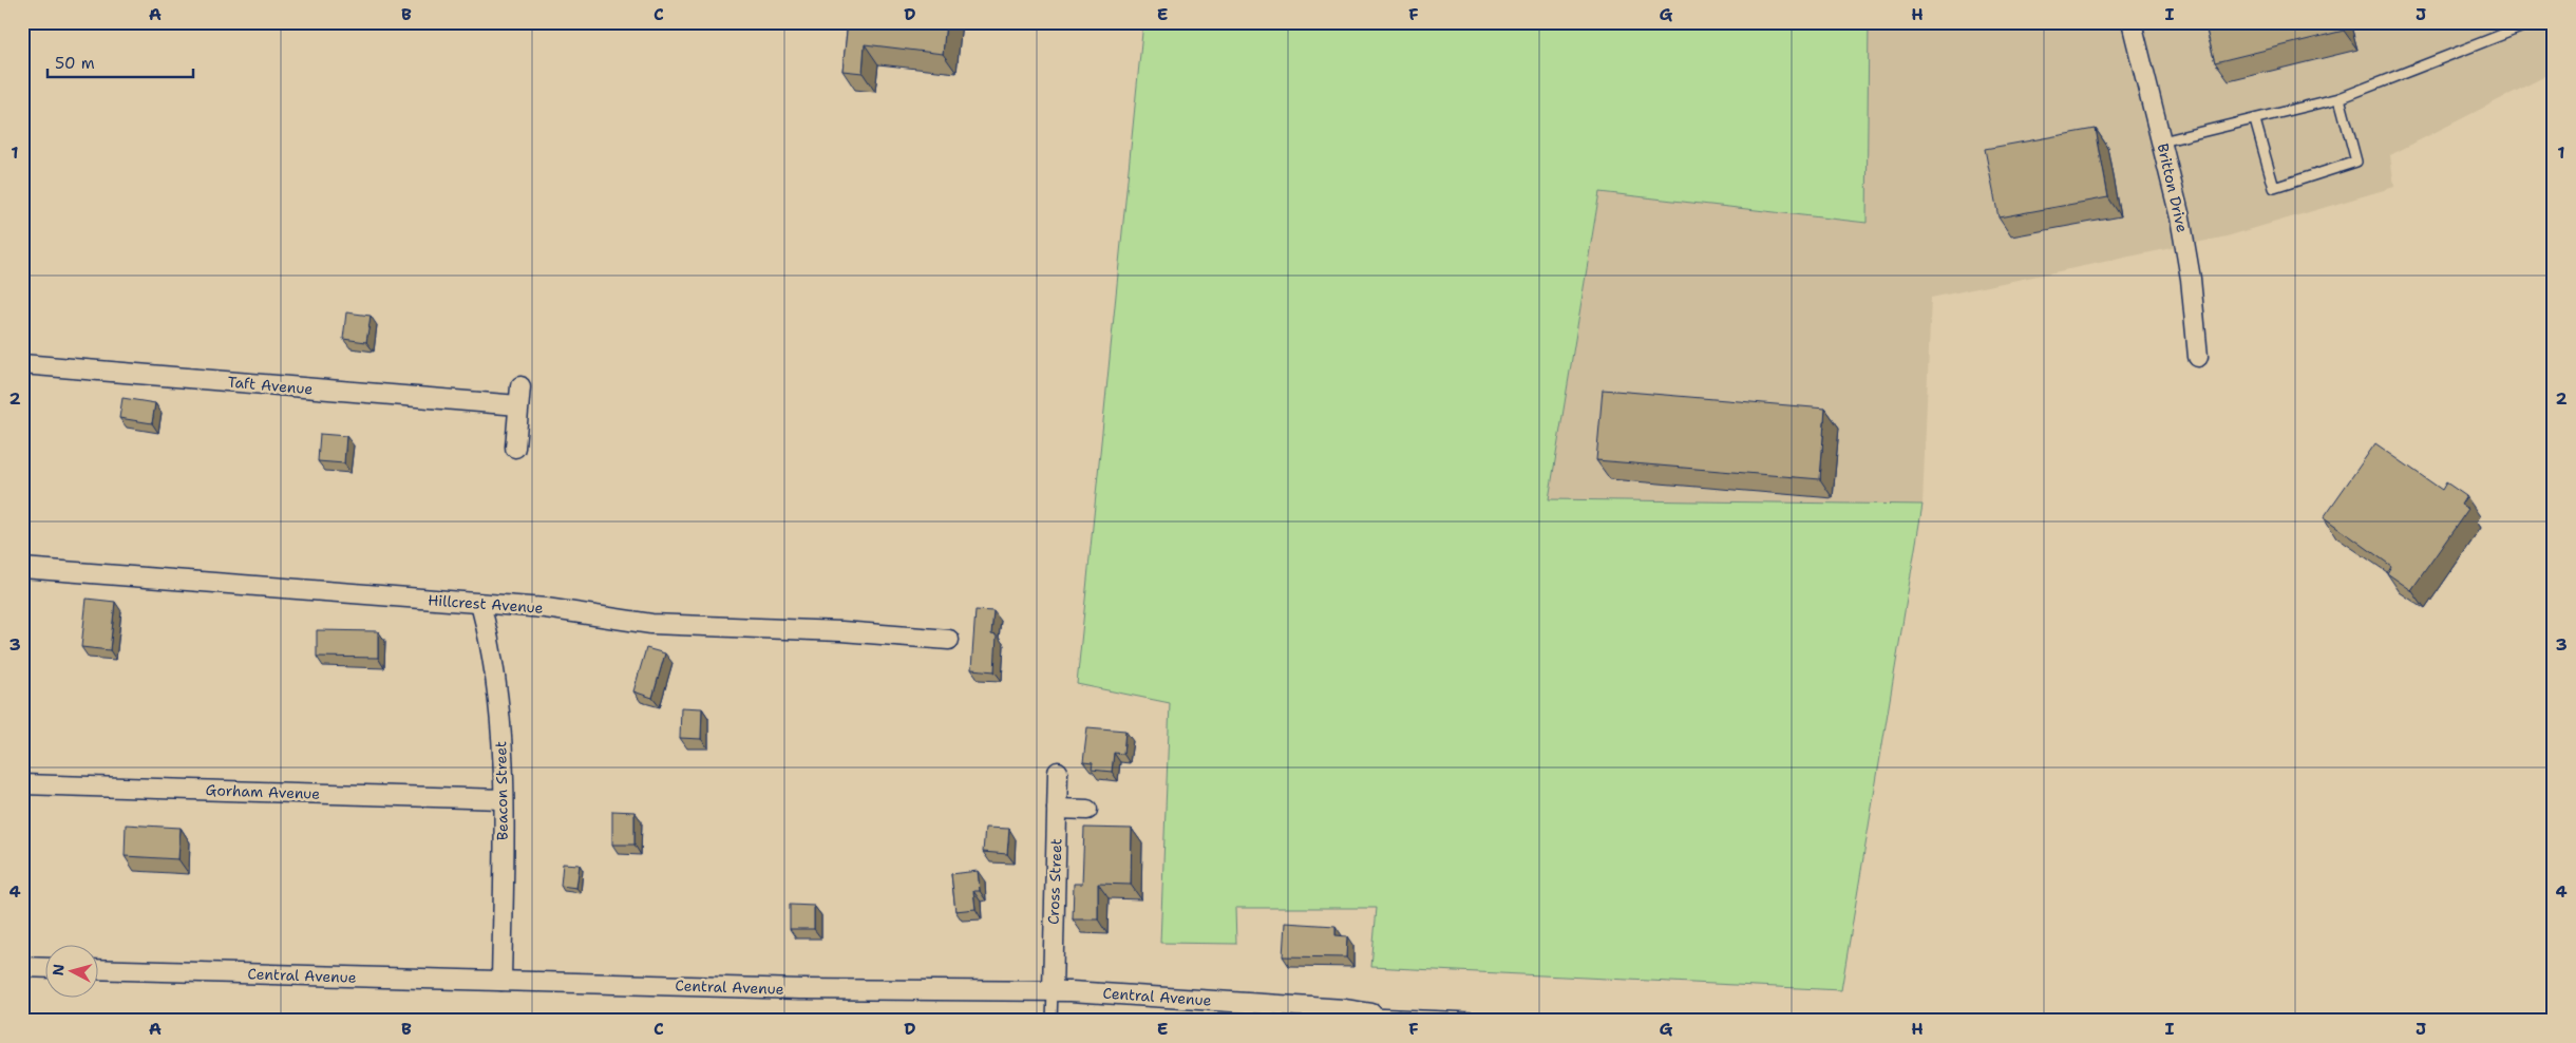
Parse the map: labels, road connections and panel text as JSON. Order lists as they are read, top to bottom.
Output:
{
  "streets": {
    "street": [
      "Britton Drive",
      "Taft Avenue",
      "Hillcrest Avenue",
      "Beacon Street",
      "Gorham Avenue",
      "Cross Street",
      "Central Avenue"
    ]
  },
  "crossings": [
    ["Hillcrest Avenue", "Beacon Street"],
    ["Beacon Street", "Gorham Avenue"],
    ["Beacon Street", "Central Avenue"],
    ["Cross Street", "Central Avenue"]
  ],
  "scale_bar": "50 m",
  "north": "left",
  "grid": {
    "columns": [
      "A",
      "B",
      "C",
      "D",
      "E",
      "F",
      "G",
      "H",
      "I",
      "J"
    ],
    "rows": [
      "1",
      "2",
      "3",
      "4"
    ]
  }
}
